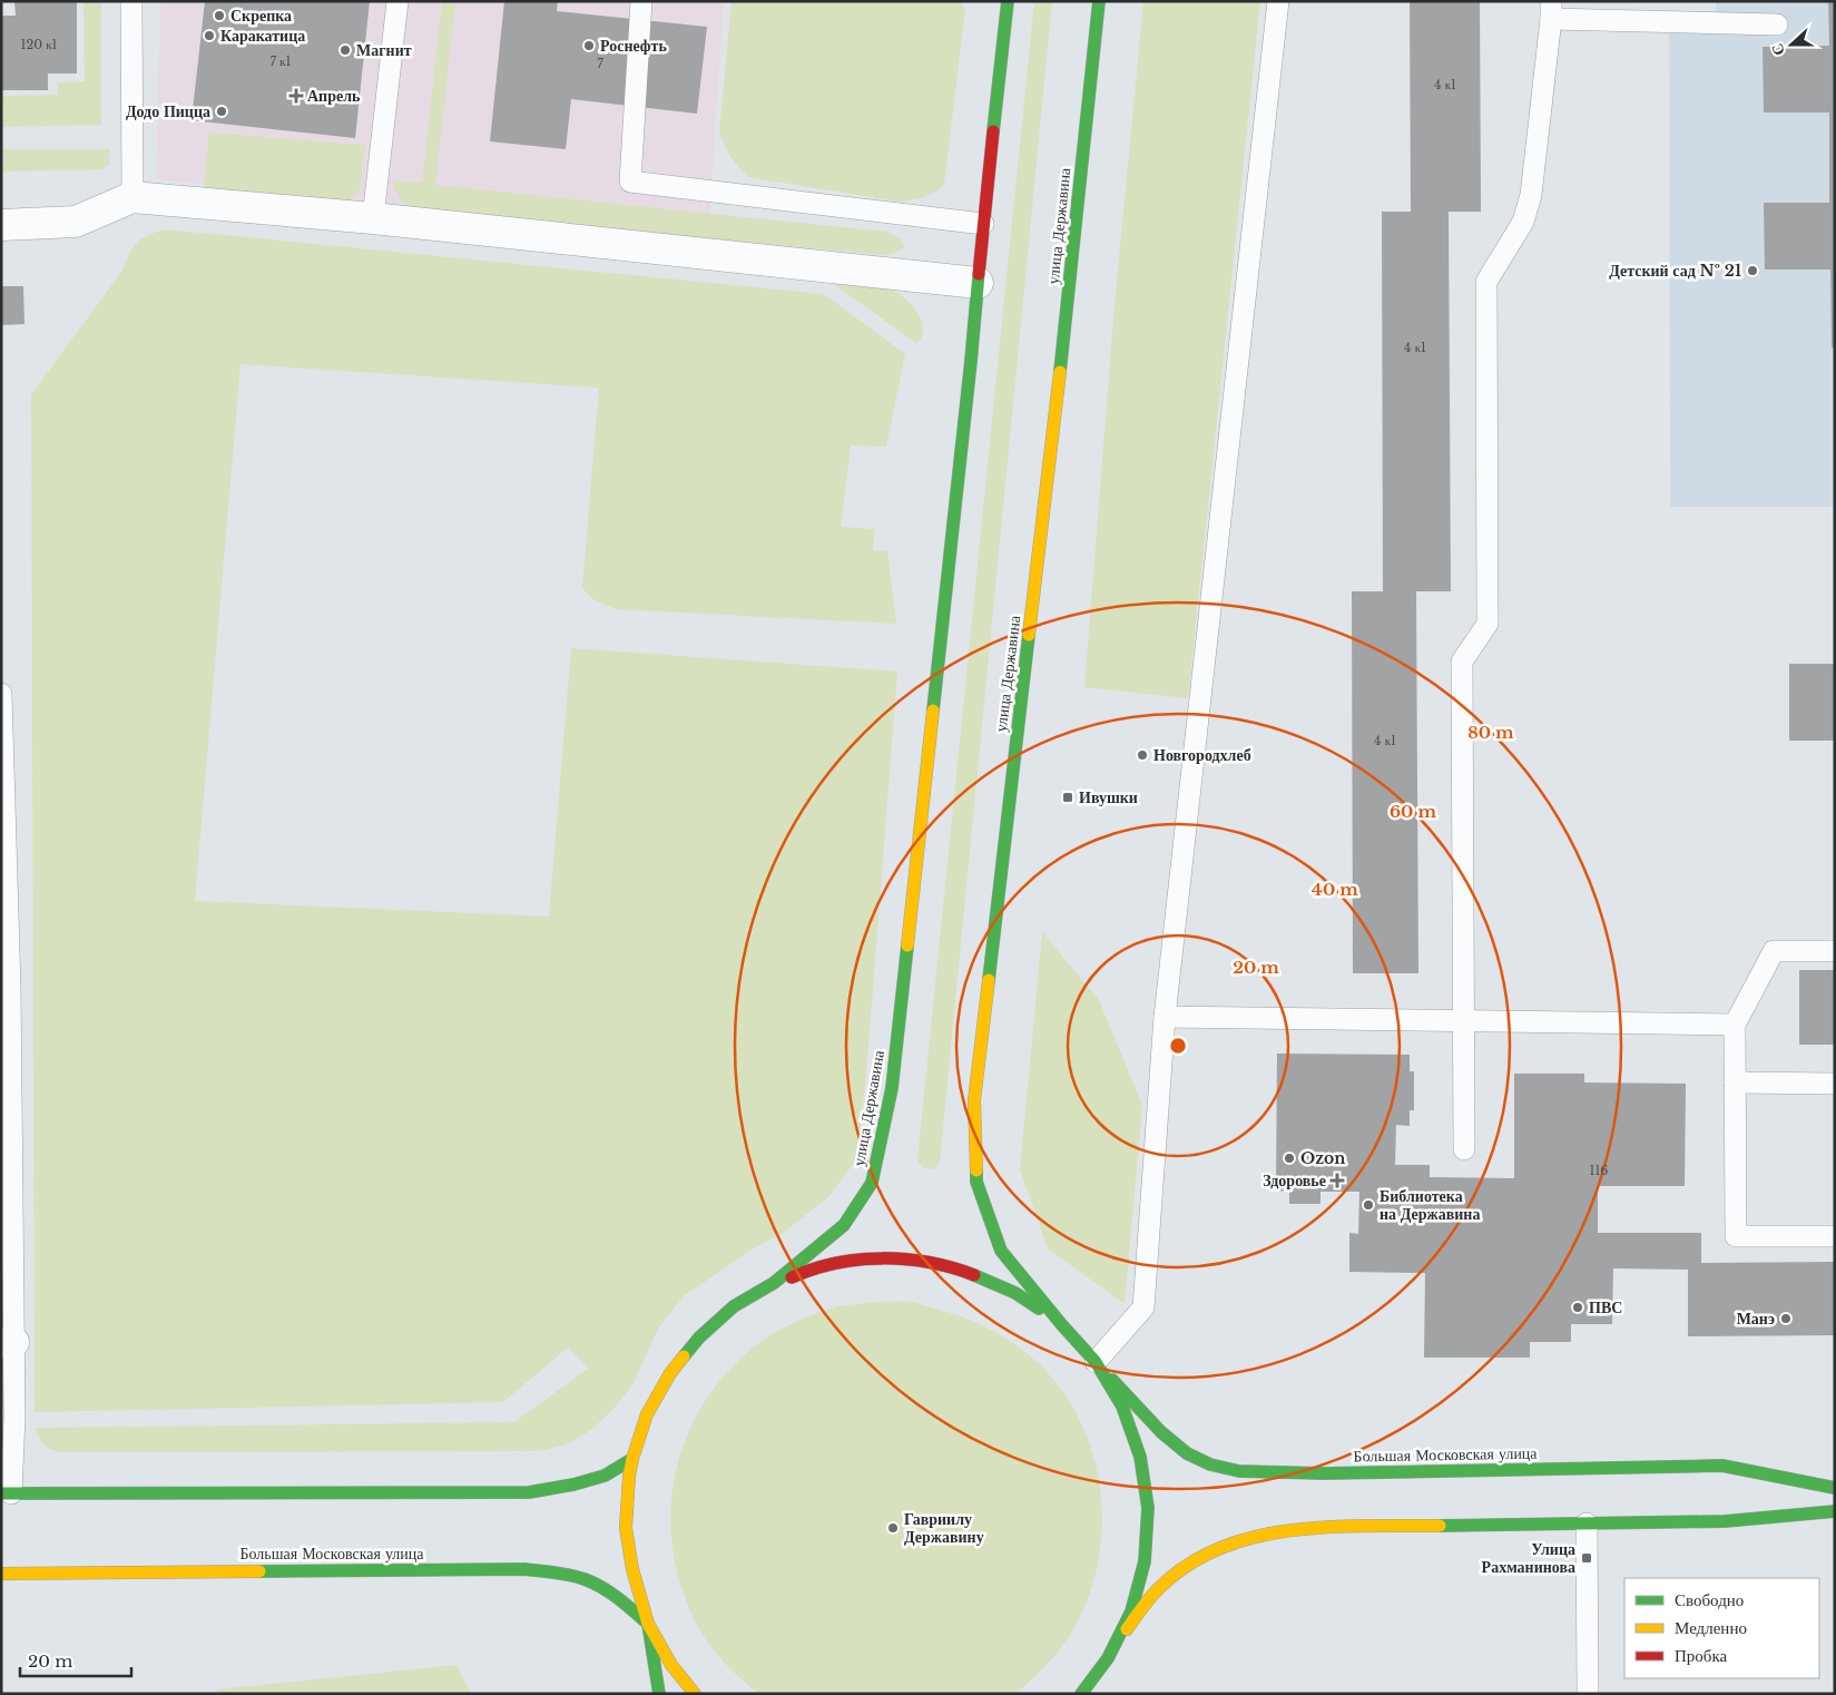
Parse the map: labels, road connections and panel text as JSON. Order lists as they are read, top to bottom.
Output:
{
  "streets": {
    "main road": ["улица Державина", "Большая Московская улица"]
  },
  "crossings": [
    ["улица Державина", "Большая Московская улица"]
  ],
  "places": {
    "other": [
      "Скрепка",
      "Каракатица",
      "Роснефть",
      "Магнит",
      "Додо Пицца",
      "Детский сад № 21",
      "Новгородхлеб",
      "Ozon",
      "Библиотека на Державина",
      "ПВС",
      "Манэ",
      "Гавриилу Державину"
    ],
    "health": ["Апрель", "Здоровье"],
    "transit": ["Ивушки", "Улица Рахманинова"]
  },
  "house_numbers": [
    "120 к1",
    "7 к1",
    "7",
    "4 к1",
    "4 к1",
    "4 к1",
    "116"
  ],
  "legend": ["Свободно", "Медленно", "Пробка"],
  "scale_bar": "20 m",
  "north": "left",
  "rings": [
    "80 m",
    "60 m",
    "40 m",
    "20 m"
  ]
}
